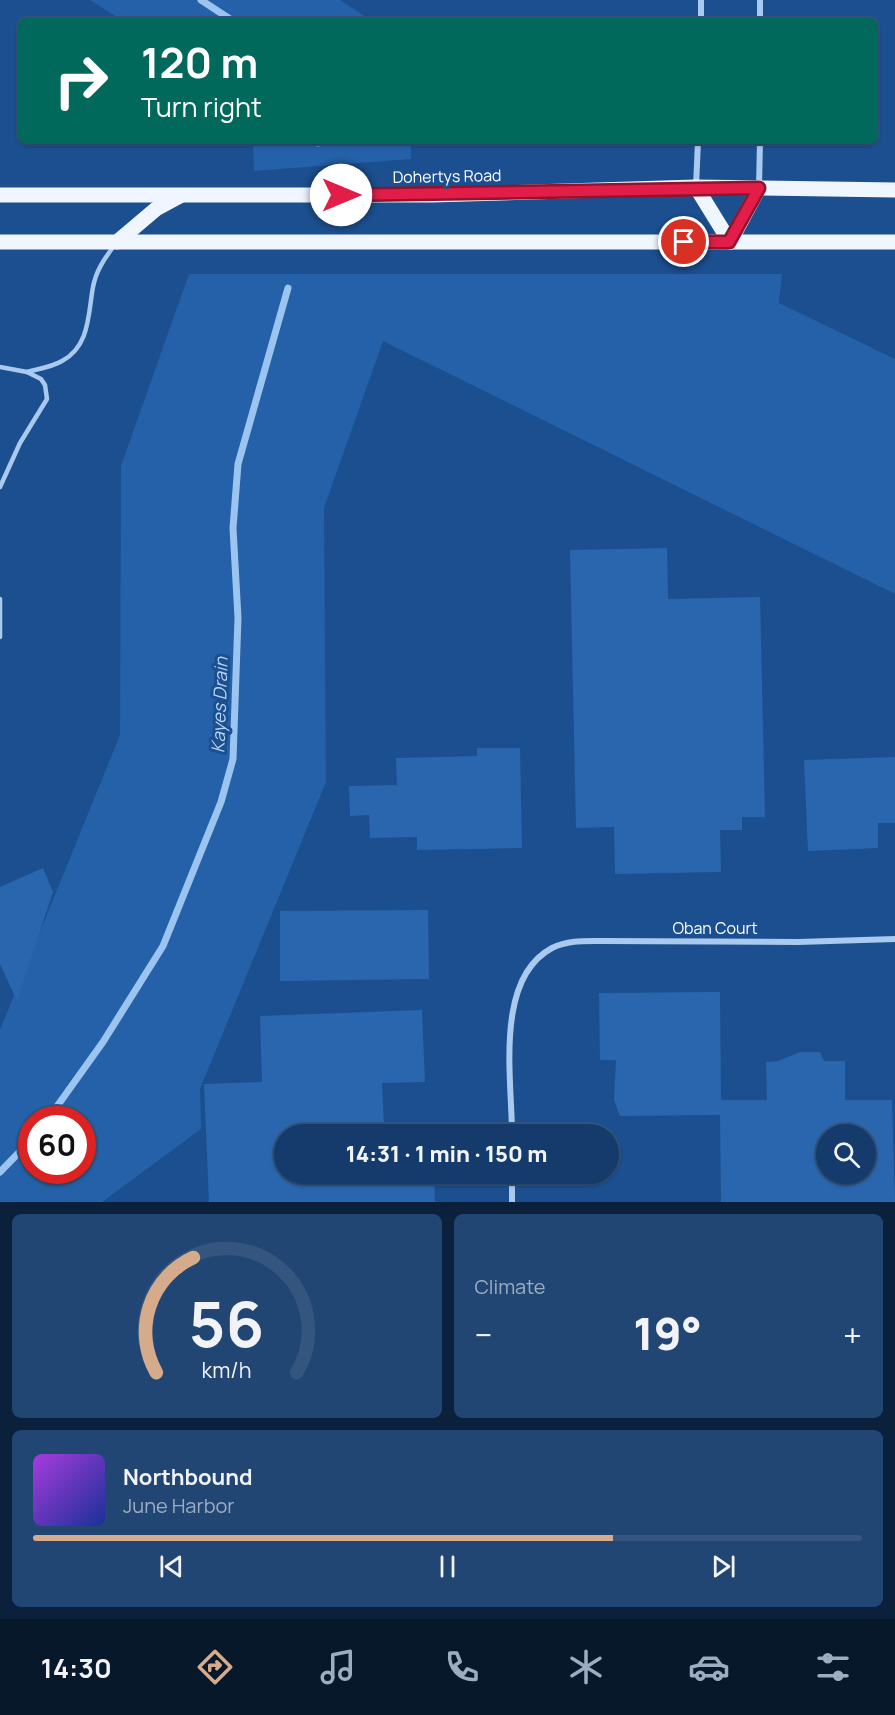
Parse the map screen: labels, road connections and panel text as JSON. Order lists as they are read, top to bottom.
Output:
{
  "streets": {
    "main road": ["Dohertys Road"],
    "street": ["Oban Court"]
  },
  "water": ["Kayes Drain"],
  "page": {
    "turn": ["120 m", "Turn right"],
    "limit": "60",
    "trip": "14:31 · 1 min · 150 m",
    "tile": "Climate",
    "heat": ["−", "19°", "+"],
    "song": ["Northbound", "June Harbor"],
    "tabs": "14:30",
    "gauge": ["56", "km/h"]
  }
}
